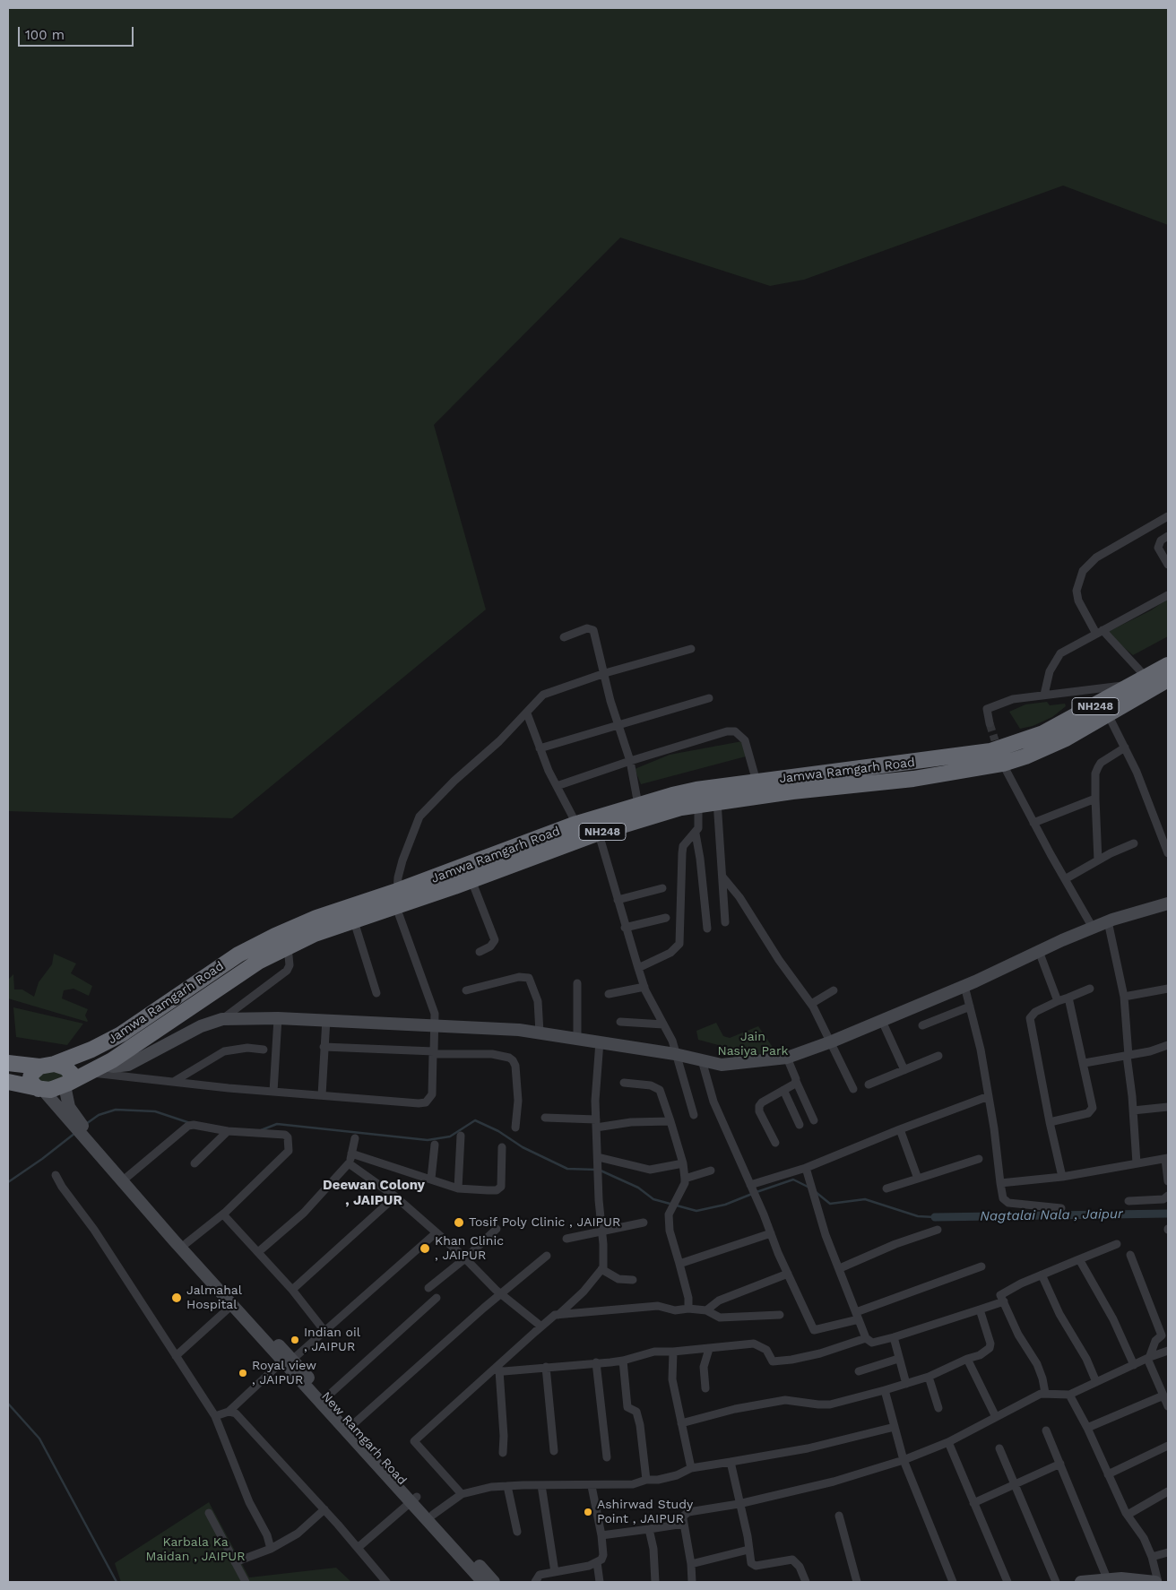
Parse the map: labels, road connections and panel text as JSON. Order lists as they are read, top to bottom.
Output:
{
  "streets": {
    "highway": ["NH248", "Jamwa Ramgarh Road"],
    "street": ["New Ramgarh Road"]
  },
  "crossings": [
    ["NH248", "Jamwa Ramgarh Road"]
  ],
  "districts": ["Deewan Colony , JAIPUR"],
  "water": ["Nagtalai Nala , Jaipur"],
  "parks": ["Jain Nasiya Park", "Karbala Ka Maidan , JAIPUR"],
  "places": [
    "Tosif Poly Clinic , JAIPUR",
    "Khan Clinic , JAIPUR",
    "Jalmahal Hospital",
    "Indian oil , JAIPUR",
    "Royal view , JAIPUR",
    "Ashirwad Study Point , JAIPUR"
  ],
  "scale_bar": "100 m"
}
